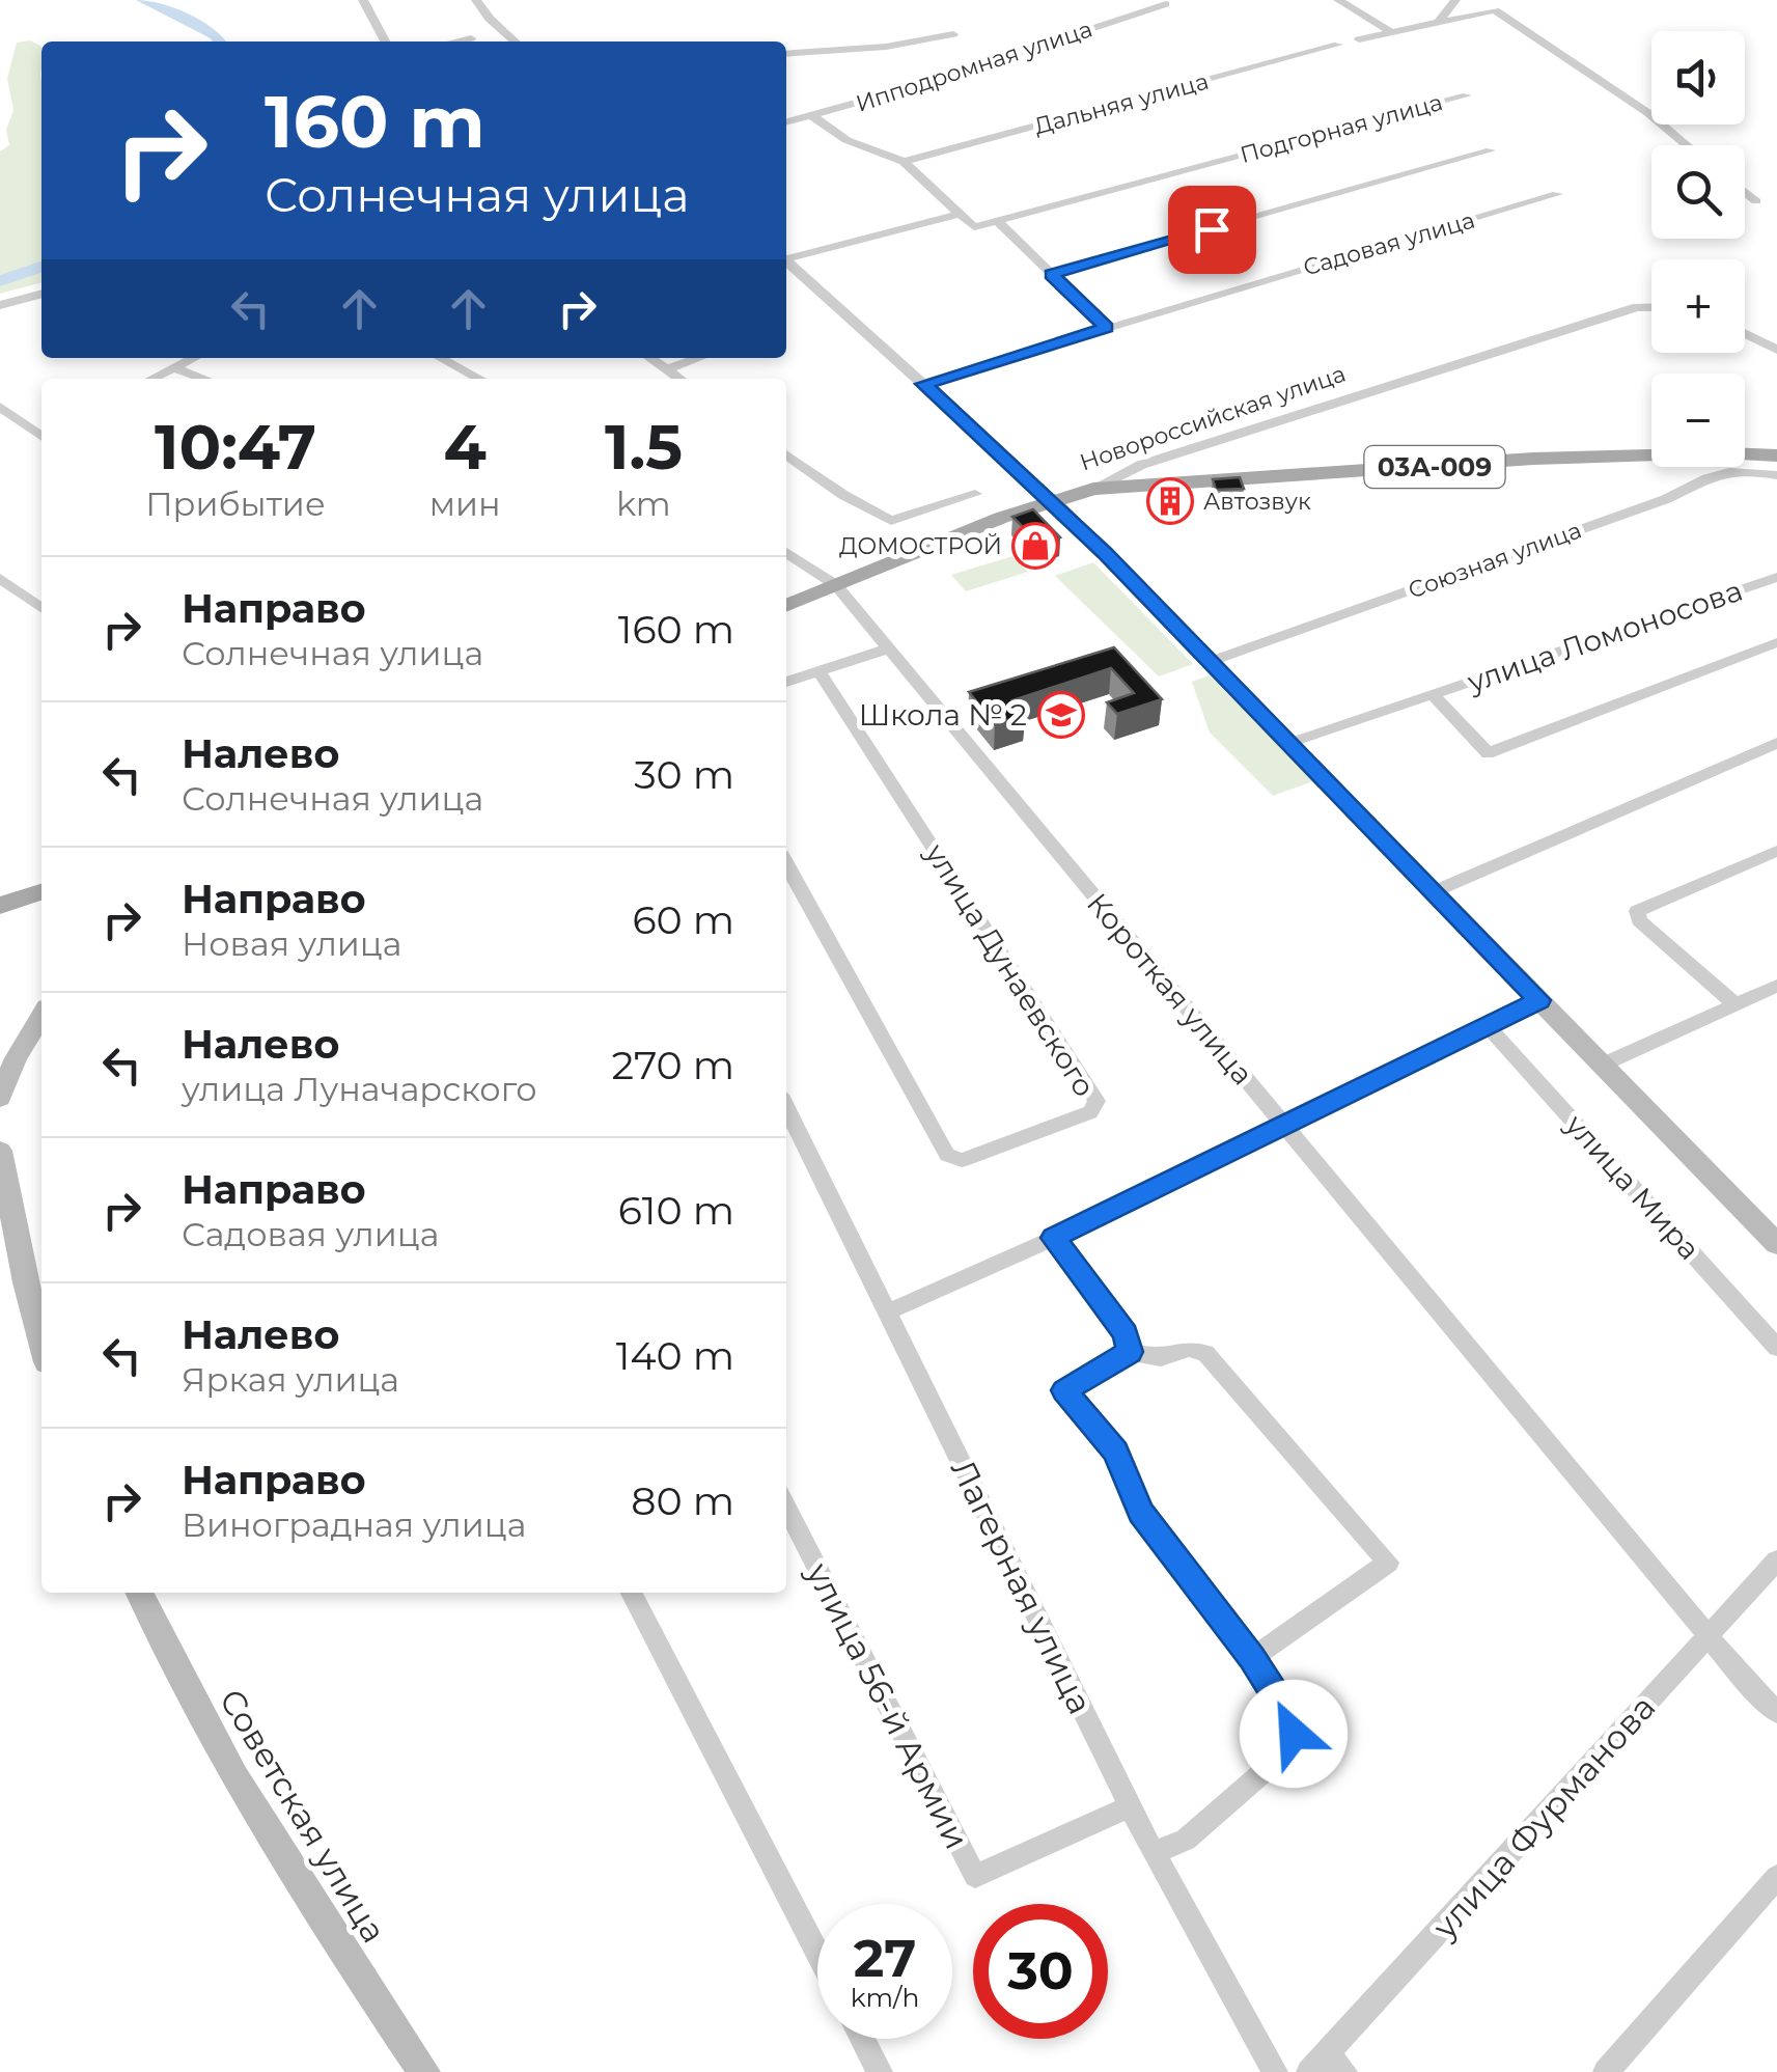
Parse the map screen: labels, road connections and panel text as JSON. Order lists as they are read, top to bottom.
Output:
{
  "streets": {
    "main road": ["Новороссийская улица", "03А-009", "Советская улица"],
    "street": [
      "Ипподромная улица",
      "Дальняя улица",
      "Подгорная улица",
      "Садовая улица",
      "Союзная улица",
      "улица Ломоносова",
      "улица Дунаевского",
      "Короткая улица",
      "улица Мира",
      "Лагерная улица",
      "улица 56-й Армии",
      "улица Фурманова"
    ]
  },
  "crossings": [
    ["Новороссийская улица", "03А-009"],
    ["Новороссийская улица", "Короткая улица"],
    ["Короткая улица", "улица Фурманова"],
    ["Лагерная улица", "улица 56-й Армии"]
  ],
  "places": {
    "building": ["Автозвук"],
    "shop": ["ДОМОСТРОЙ"],
    "school or university": ["Школа № 2"]
  },
  "page": {
    "map_buttons": ["+", "−"],
    "turn": ["160 m", "Солнечная улица"],
    "eta": [
      "10:47",
      "Прибытие",
      "4",
      "мин",
      "1.5",
      "km"
    ],
    "list": [
      {
        "name": "Направо",
        "note": "Солнечная улица",
        "value": "160 m"
      },
      {
        "name": "Налево",
        "note": "Солнечная улица",
        "value": "30 m"
      },
      {
        "name": "Направо",
        "note": "Новая улица",
        "value": "60 m"
      },
      {
        "name": "Налево",
        "note": "улица Луначарского",
        "value": "270 m"
      },
      {
        "name": "Направо",
        "note": "Садовая улица",
        "value": "610 m"
      },
      {
        "name": "Налево",
        "note": "Яркая улица",
        "value": "140 m"
      },
      {
        "name": "Направо",
        "note": "Виноградная улица",
        "value": "80 m"
      }
    ],
    "speed": "27 km/h",
    "limit": "30"
  }
}
